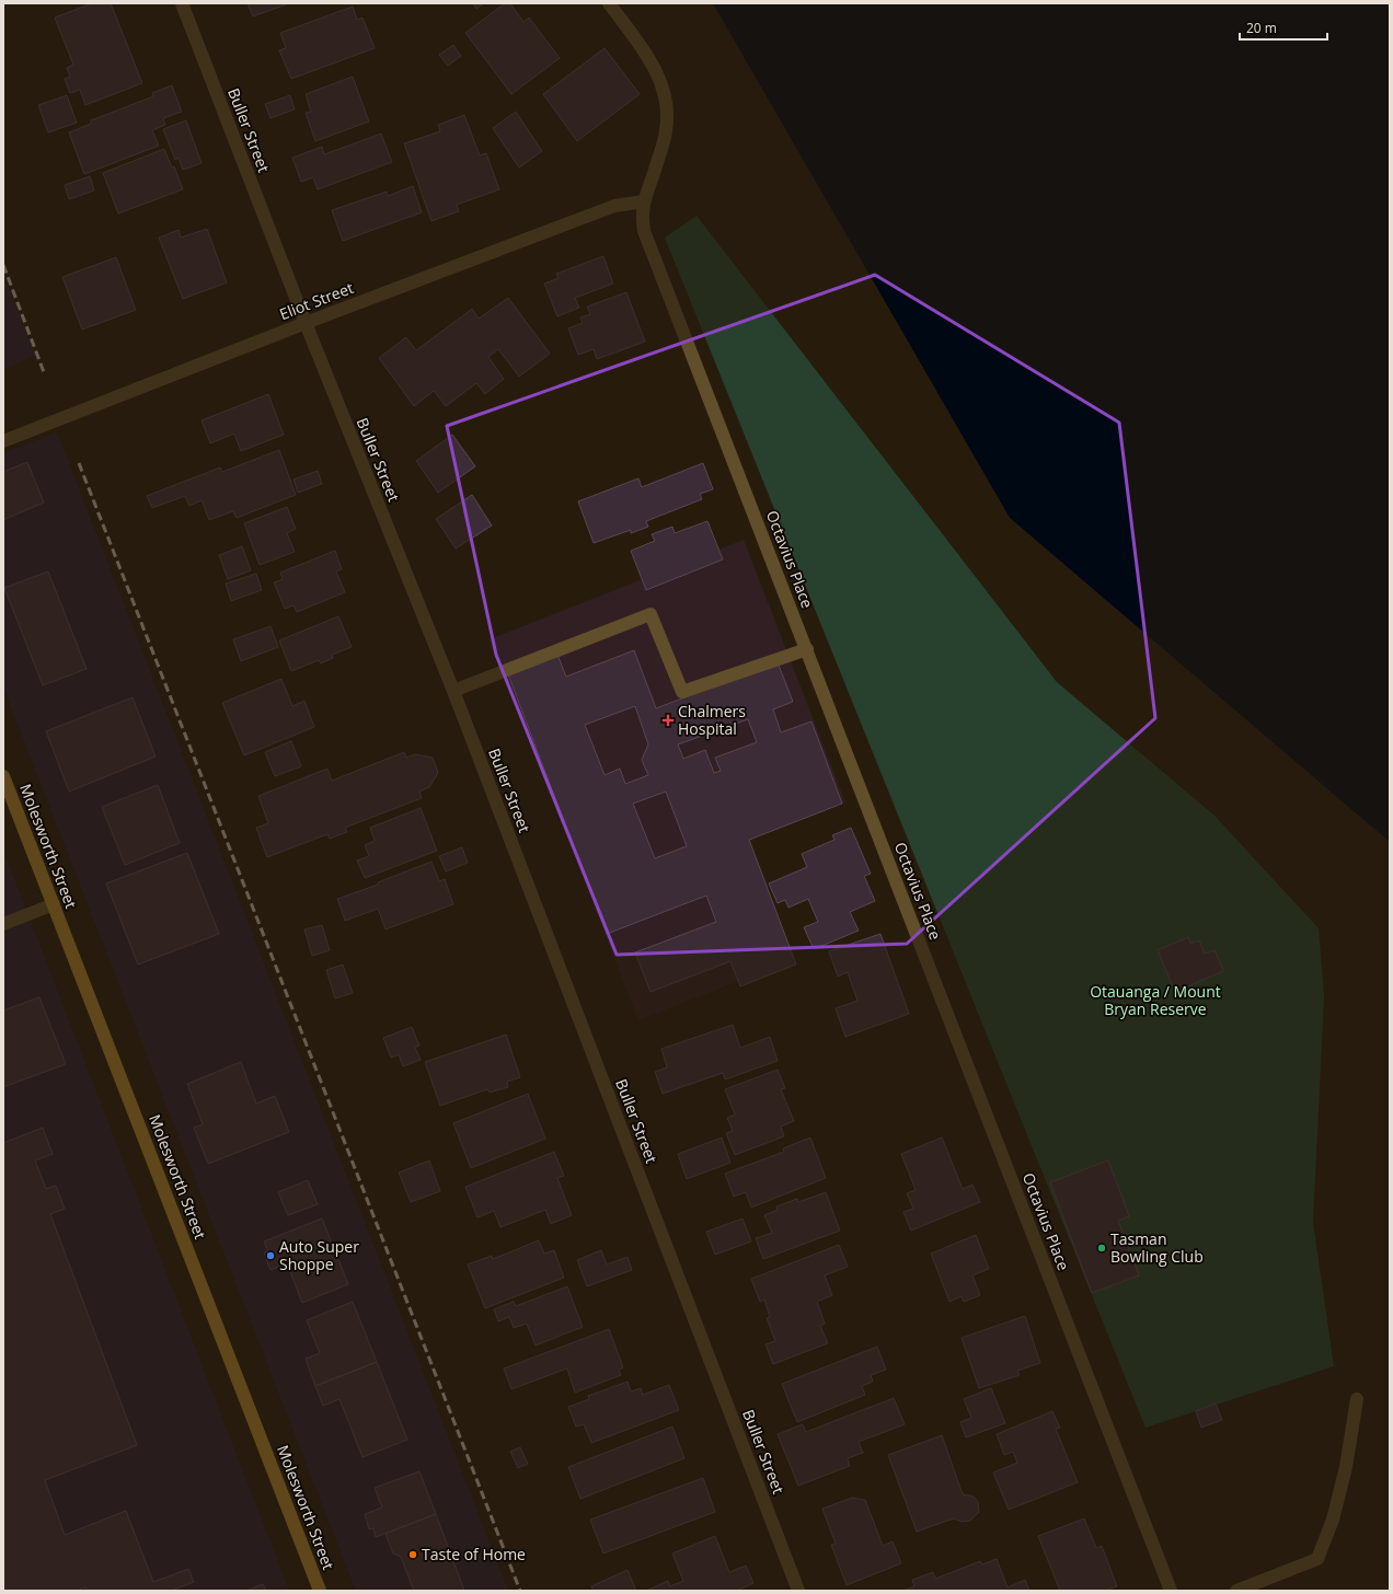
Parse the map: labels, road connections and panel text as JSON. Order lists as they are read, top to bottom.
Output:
{
  "streets": {
    "main road": ["Molesworth Street"],
    "street": ["Buller Street", "Eliot Street", "Octavius Place"]
  },
  "crossings": [
    ["Buller Street", "Eliot Street"],
    ["Eliot Street", "Octavius Place"]
  ],
  "parks": ["Otauanga / Mount Bryan Reserve"],
  "places": {
    "health": ["Chalmers Hospital"],
    "other": ["Tasman Bowling Club", "Auto Super Shoppe", "Taste of Home"]
  },
  "scale_bar": "20 m"
}
